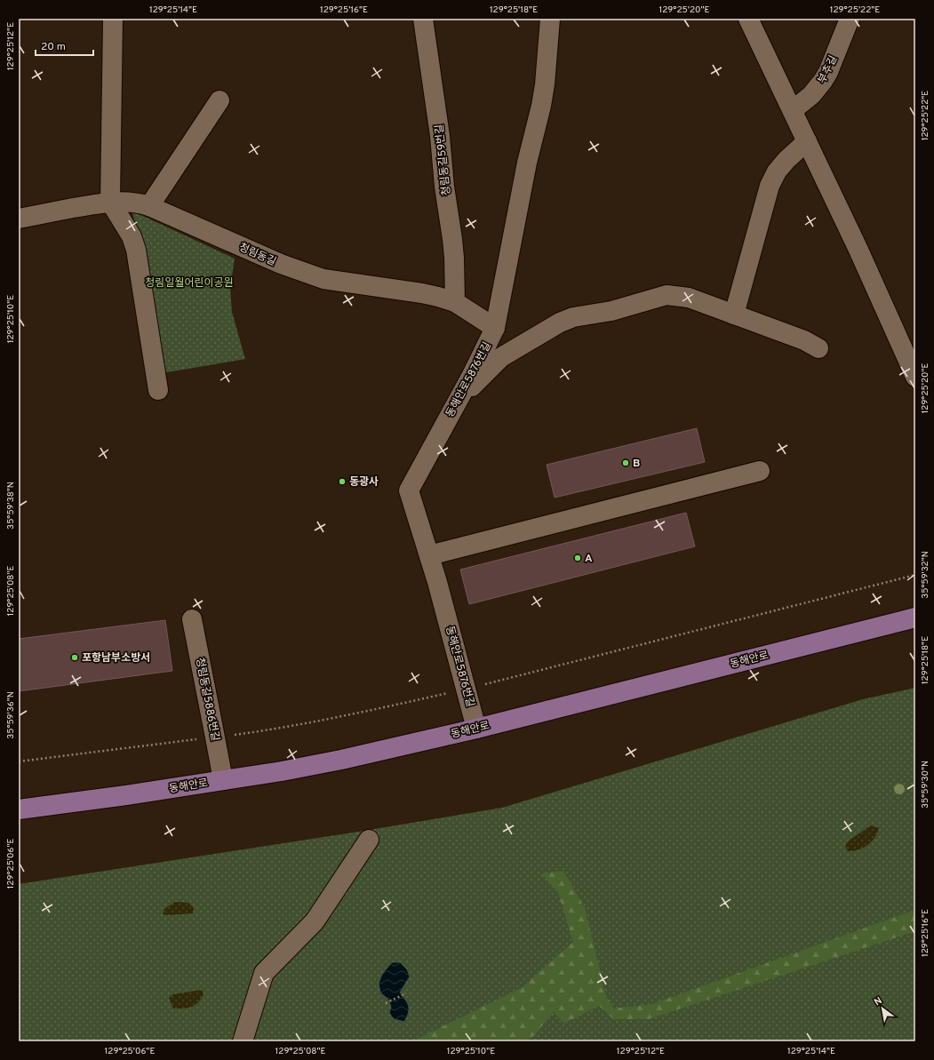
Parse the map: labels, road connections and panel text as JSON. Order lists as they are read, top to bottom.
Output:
{
  "streets": {
    "main road": ["동해안로"],
    "street": [
      "부추길",
      "청림동길59번길",
      "청림동길",
      "동해안로5876번길",
      "청림동길5886번길"
    ]
  },
  "crossings": [
    ["청림동길59번길", "청림동길"],
    ["청림동길", "동해안로5876번길"],
    ["동해안로5876번길", "동해안로"],
    ["동해안로", "청림동길5886번길"]
  ],
  "parks": ["청림일월어린이공원"],
  "places": [
    "B",
    "동광사",
    "A",
    "포항남부소방서"
  ],
  "scale_bar": "20 m",
  "north": "top left",
  "coordinates": [
    "129°25'14\"E",
    "129°25'16\"E",
    "129°25'18\"E",
    "129°25'20\"E",
    "129°25'22\"E",
    "129°25'12\"E",
    "129°25'10\"E",
    "35°59'38\"N",
    "35°59'32\"N",
    "129°25'08\"E",
    "35°59'36\"N",
    "35°59'30\"N",
    "129°25'06\"E"
  ]
}
